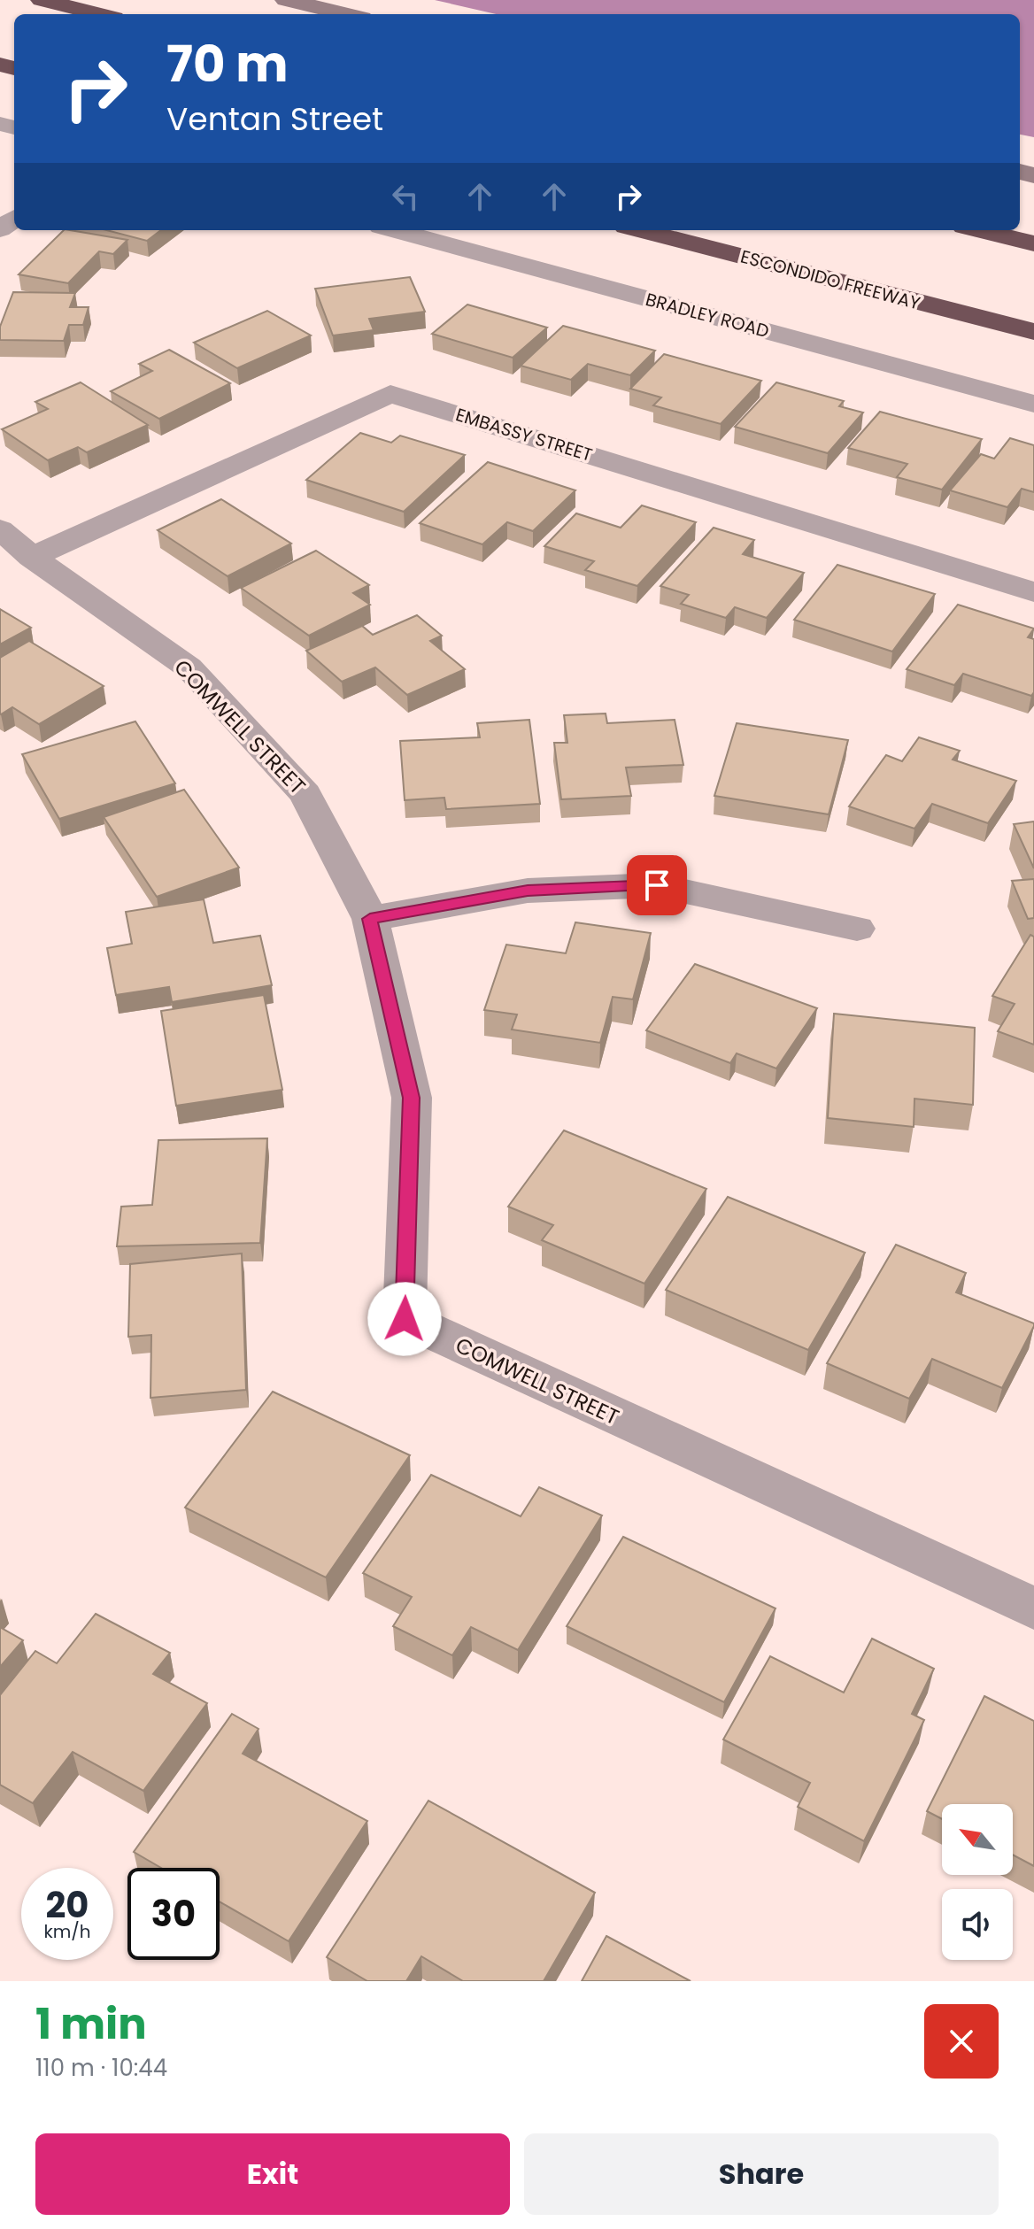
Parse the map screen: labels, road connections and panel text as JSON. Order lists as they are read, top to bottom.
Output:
{
  "streets": {
    "highway": ["ESCONDIDO FREEWAY"],
    "street": ["BRADLEY ROAD", "EMBASSY STREET", "COMWELL STREET"]
  },
  "crossings": [
    ["EMBASSY STREET", "COMWELL STREET"]
  ],
  "north": "top left",
  "page": {
    "turn": ["70 m", "Ventan Street"],
    "speed": "20 km/h",
    "limit": "30",
    "heading": ["1 min", "110 m · 10:44"],
    "buttons": ["Exit", "Share"]
  }
}
